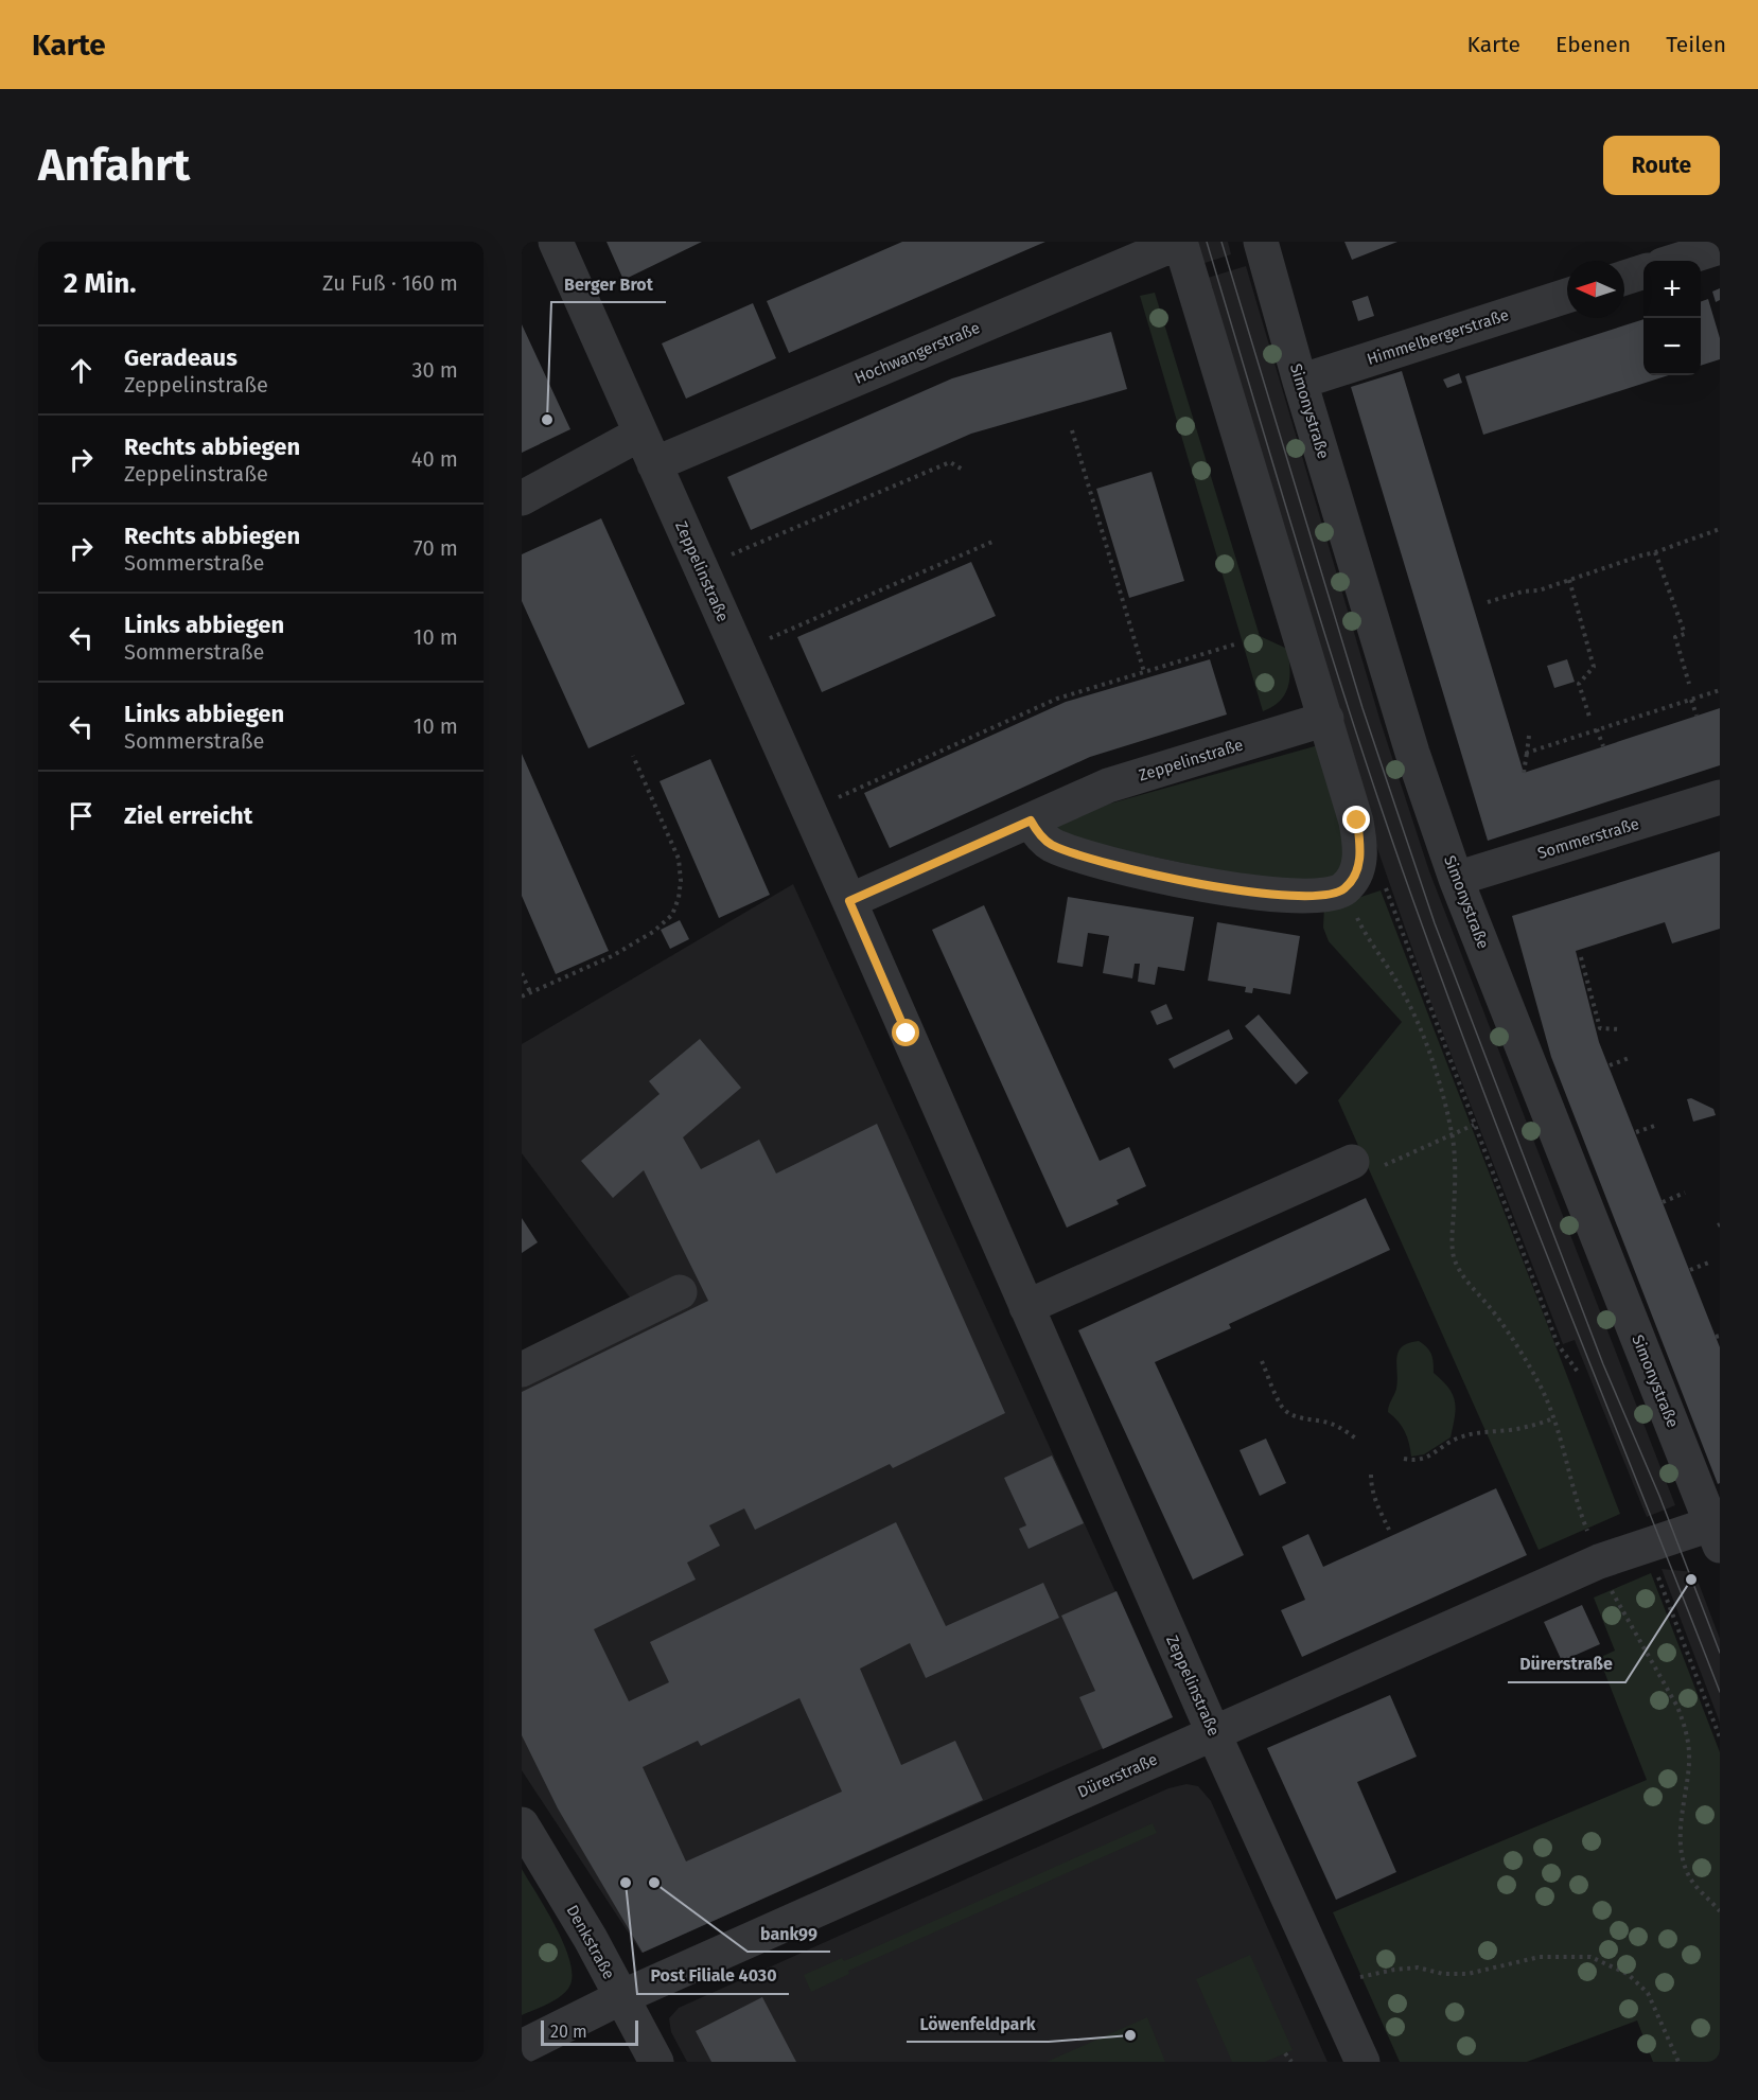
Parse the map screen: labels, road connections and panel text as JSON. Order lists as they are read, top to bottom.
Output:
{
  "streets": {
    "street": [
      "Himmelbergerstraße",
      "Hochwangerstraße",
      "Simonystraße",
      "Zeppelinstraße",
      "Sommerstraße",
      "Dürerstraße",
      "Denkstraße"
    ]
  },
  "crossings": [
    ["Himmelbergerstraße", "Simonystraße"],
    ["Hochwangerstraße", "Zeppelinstraße"],
    ["Simonystraße", "Sommerstraße"],
    ["Simonystraße", "Dürerstraße"],
    ["Zeppelinstraße", "Dürerstraße"],
    ["Dürerstraße", "Denkstraße"]
  ],
  "places": [
    "Berger Brot",
    "Dürerstraße",
    "Post Filiale 4030",
    "bank99",
    "Löwenfeldpark"
  ],
  "scale_bar": "20 m",
  "north": "left",
  "page": {
    "header": "Karte",
    "nav": ["Karte", "Ebenen", "Teilen"],
    "buttons": "Route",
    "title": "Anfahrt",
    "heading": ["2 Min.", "Zu Fuß · 160 m"],
    "map_buttons": ["+", "−"],
    "list": [
      ["Geradeaus", "Zeppelinstraße", "30 m"],
      ["Rechts abbiegen", "Zeppelinstraße", "40 m"],
      ["Rechts abbiegen", "Sommerstraße", "70 m"],
      ["Links abbiegen", "Sommerstraße", "10 m"],
      ["Links abbiegen", "Sommerstraße", "10 m"],
      "Ziel erreicht"
    ],
    "scale": "20 m"
  }
}
